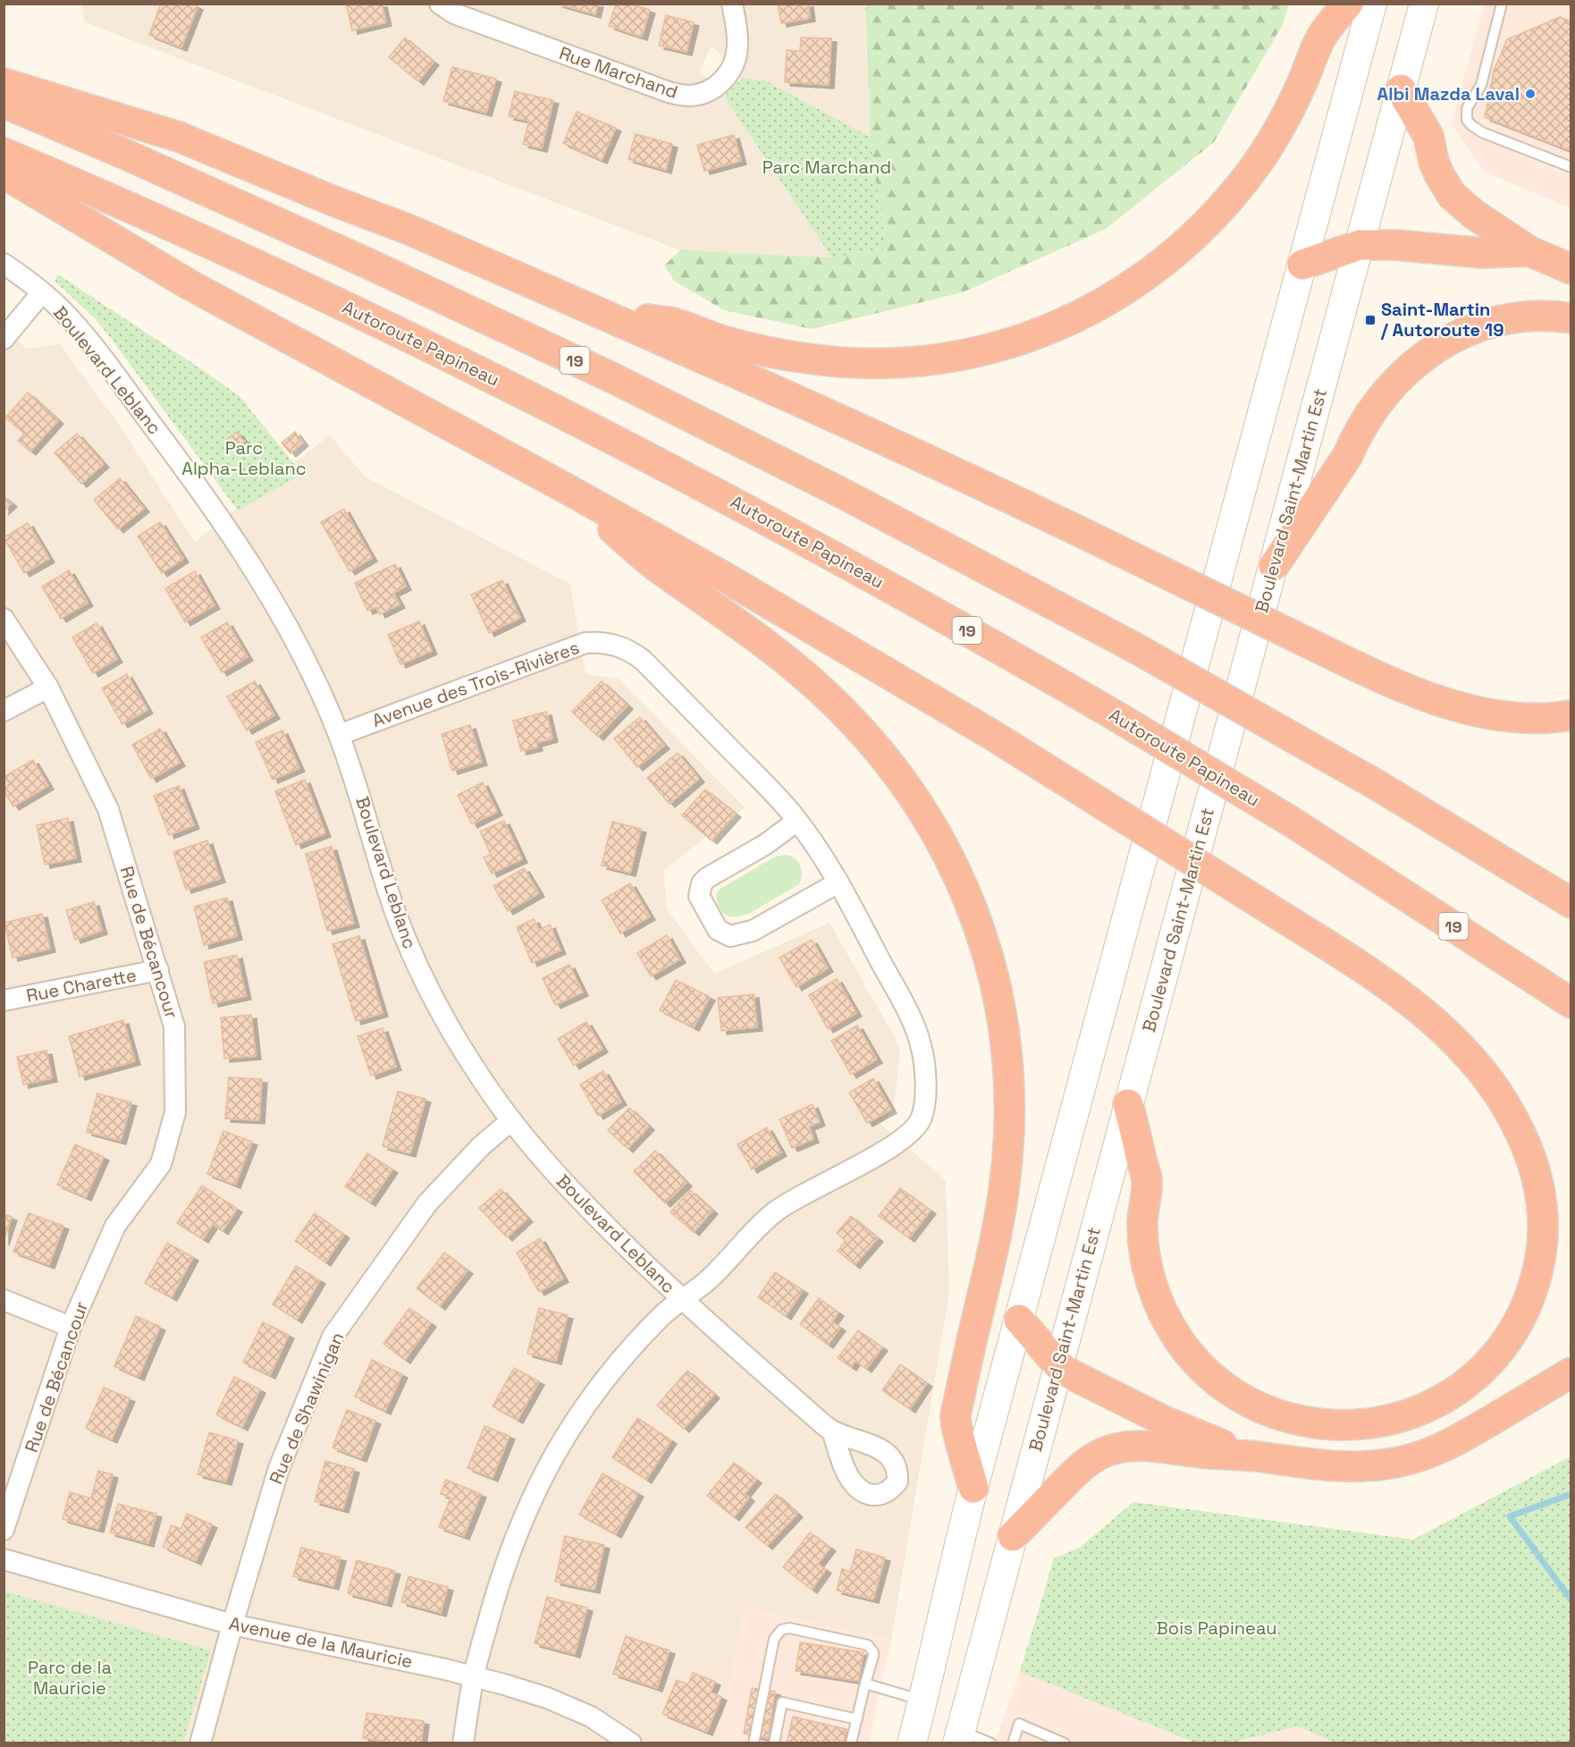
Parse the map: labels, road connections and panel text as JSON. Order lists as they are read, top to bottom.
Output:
{
  "streets": {
    "highway": ["Autoroute Papineau", "19"],
    "main road": ["Boulevard Saint-Martin Est"],
    "street": [
      "Rue Marchand",
      "Boulevard Leblanc",
      "Avenue des Trois-Rivières",
      "Rue de Bécancour",
      "Rue Charette",
      "Rue de Shawinigan",
      "Avenue de la Mauricie"
    ]
  },
  "crossings": [
    ["Boulevard Leblanc", "Avenue des Trois-Rivières"],
    ["Boulevard Leblanc", "Rue de Shawinigan"],
    ["Avenue des Trois-Rivières", "Avenue de la Mauricie"],
    ["Rue de Bécancour", "Rue Charette"],
    ["Rue de Shawinigan", "Avenue de la Mauricie"]
  ],
  "parks": [
    "Parc Marchand",
    "Parc Alpha-Leblanc",
    "Bois Papineau",
    "Parc de la Mauricie"
  ],
  "places": {
    "other": ["Albi Mazda Laval"],
    "transit": ["Saint-Martin / Autoroute 19"]
  }
}
